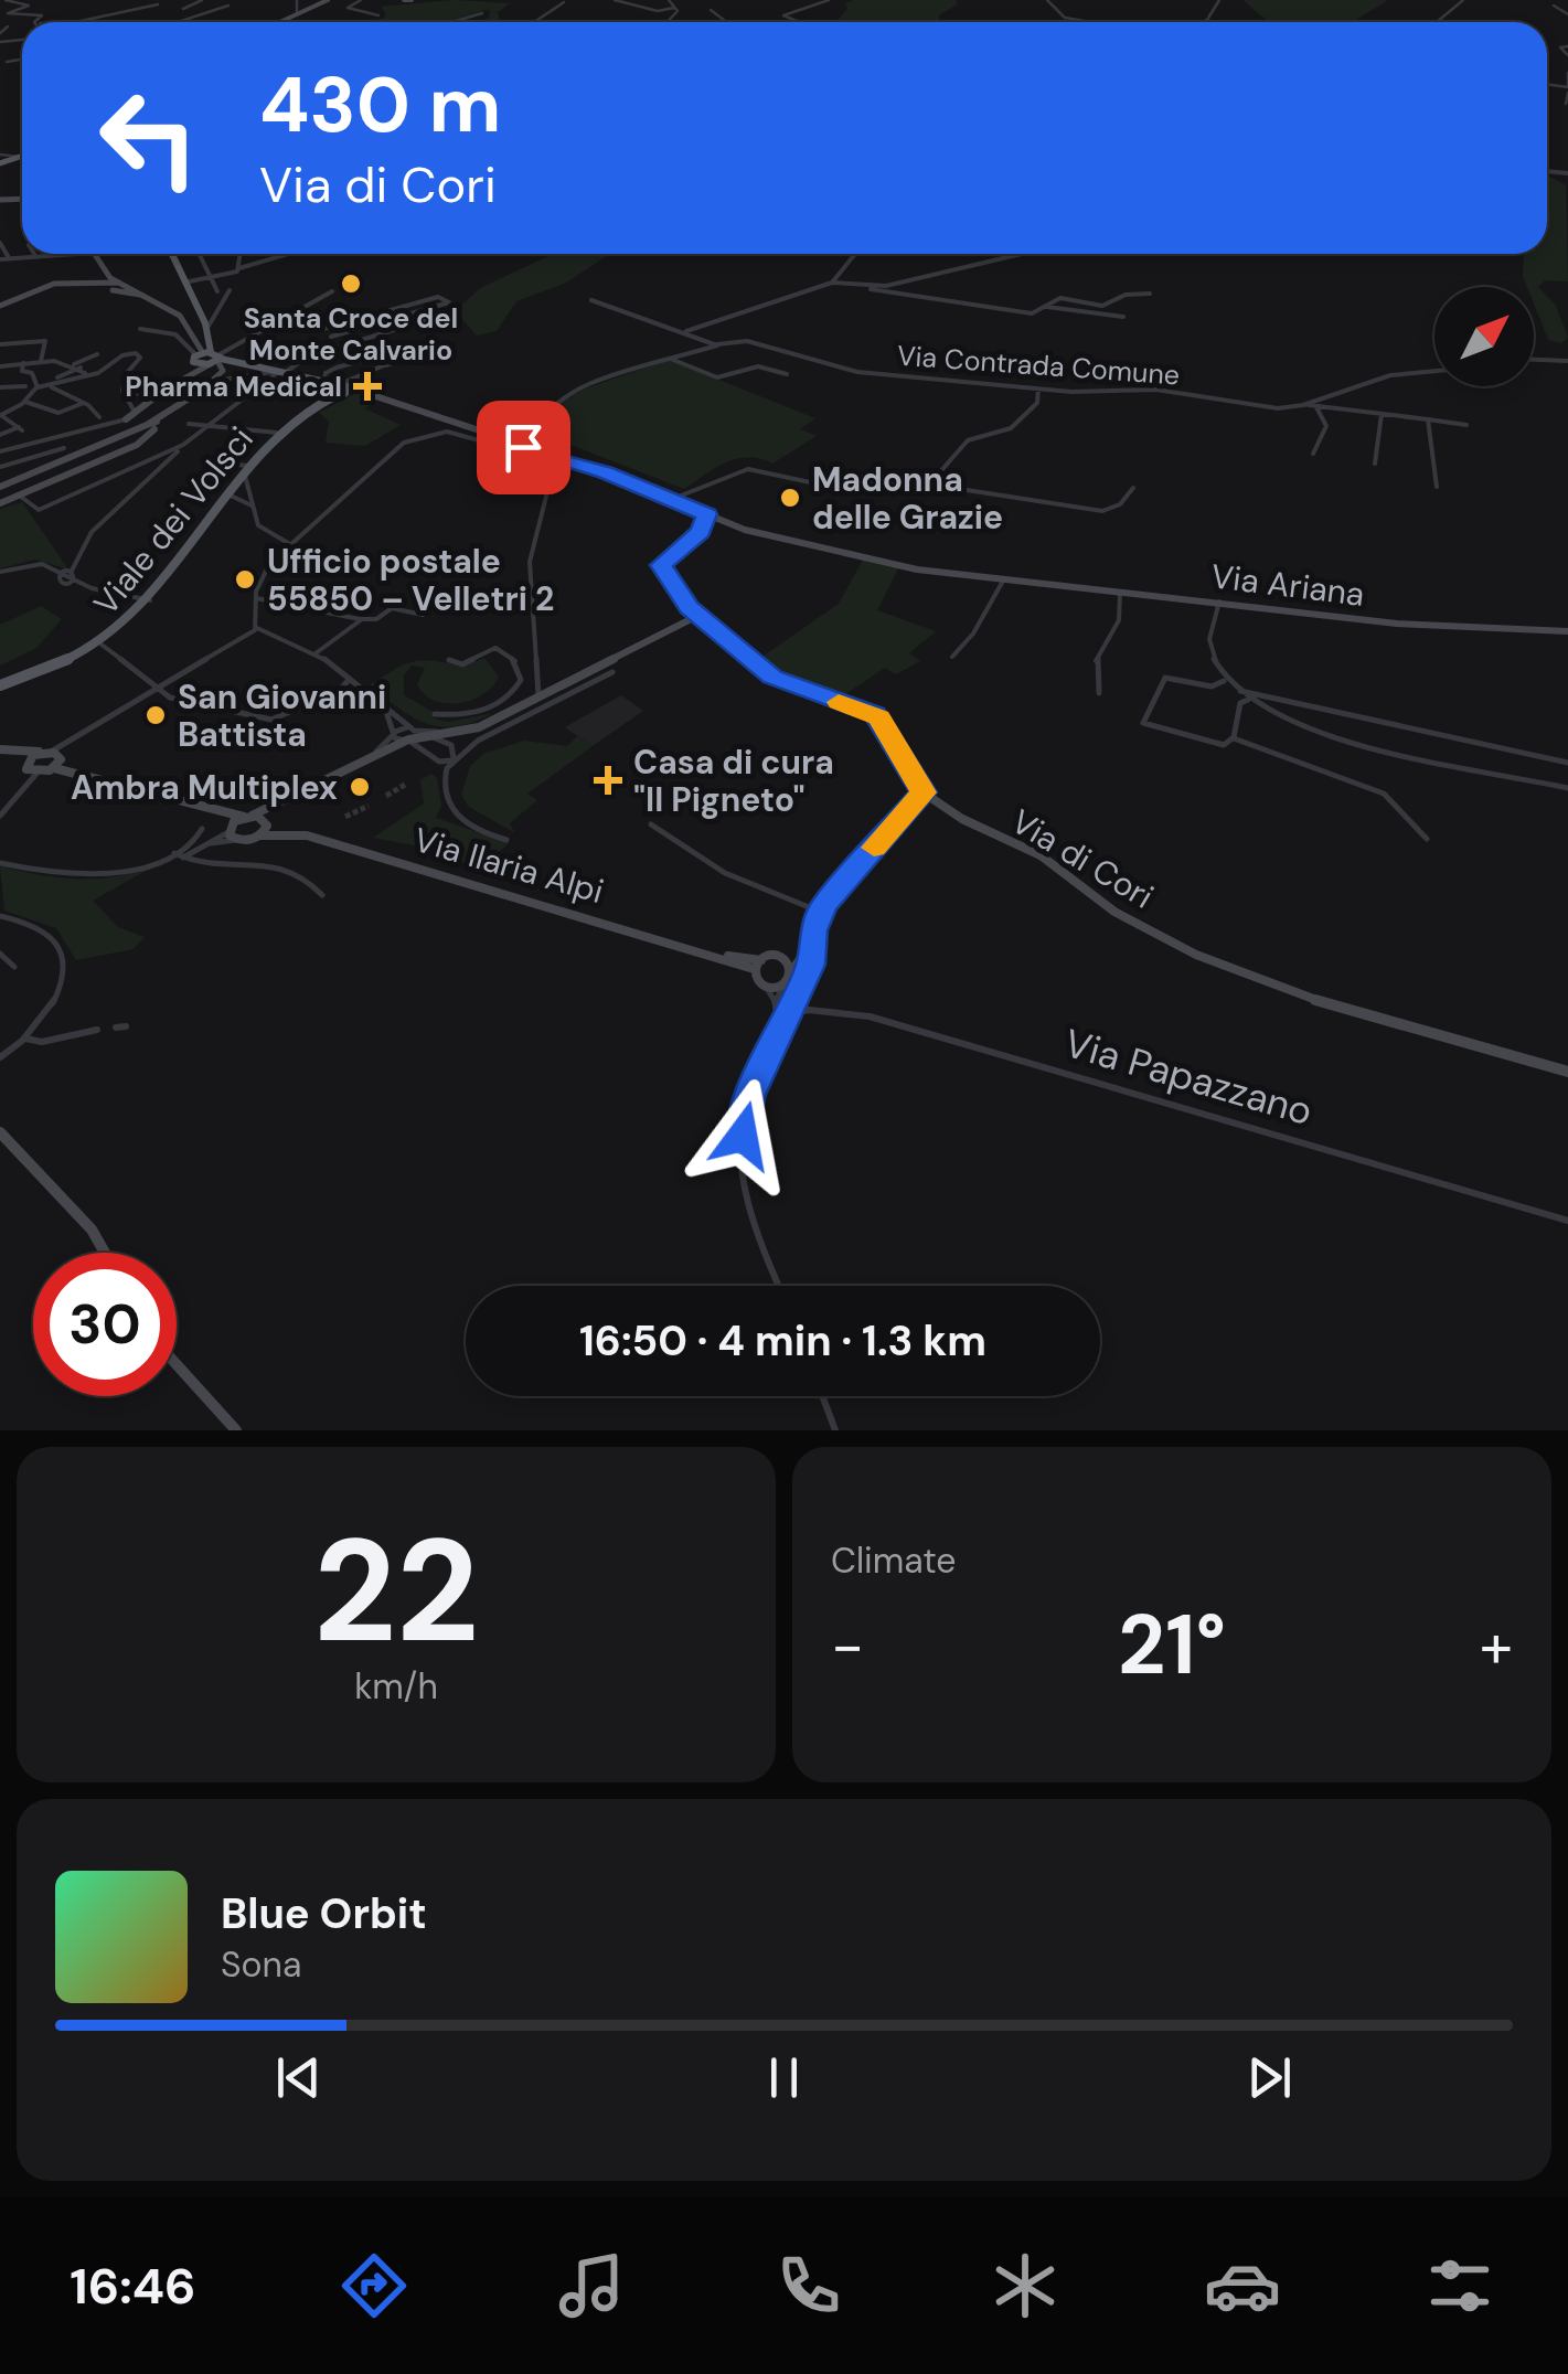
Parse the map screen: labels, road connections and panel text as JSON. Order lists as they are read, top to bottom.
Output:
{
  "streets": {
    "main road": [
      "Viale dei Volsci",
      "Via Ariana",
      "Via di Cori",
      "Via Ilaria Alpi"
    ],
    "street": ["Via Contrada Comune", "Via Papazzano"]
  },
  "crossings": [
    ["Viale dei Volsci", "Via Ariana"],
    ["Via Ariana", "Via di Cori"]
  ],
  "places": {
    "other": [
      "Santa Croce del Monte Calvario",
      "Madonna delle Grazie",
      "Ufficio postale 55850 – Velletri 2",
      "San Giovanni Battista",
      "Ambra Multiplex"
    ],
    "health": ["Pharma Medical", "Casa di cura \"Il Pigneto\""]
  },
  "north": "top right",
  "page": {
    "turn": ["430 m", "Via di Cori"],
    "limit": "30",
    "trip": "16:50 · 4 min · 1.3 km",
    "tile": [
      ["22", "km/h"],
      "Climate"
    ],
    "heat": ["−", "21°", "+"],
    "song": ["Blue Orbit", "Sona"],
    "tabs": "16:46"
  }
}
